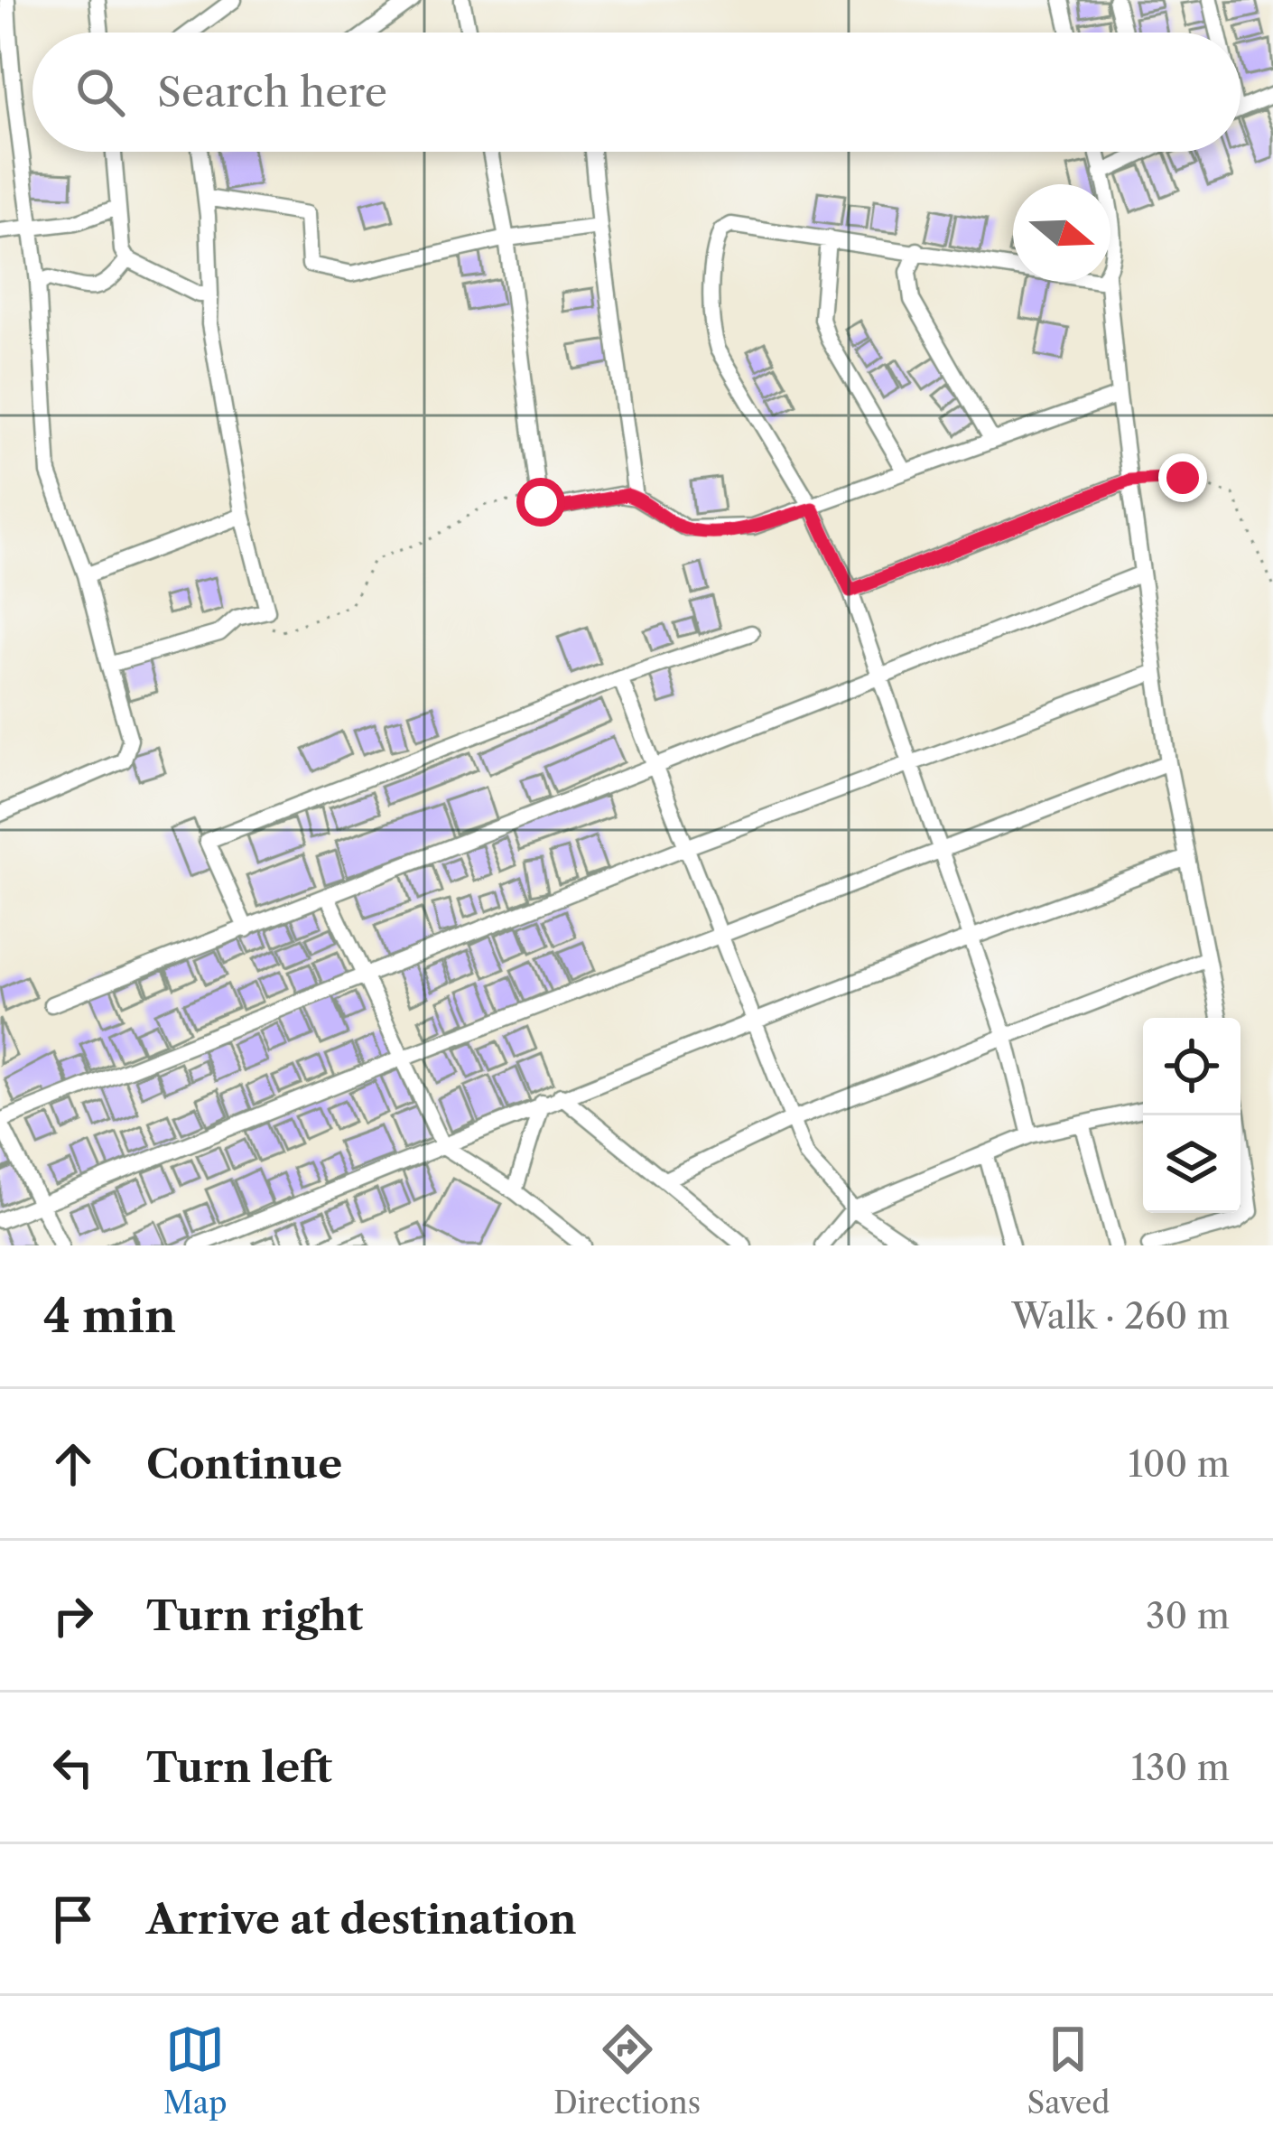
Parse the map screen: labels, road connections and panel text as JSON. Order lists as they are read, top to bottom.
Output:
{
  "north": "right",
  "page": {
    "search": "Search here",
    "heading": ["4 min", "Walk · 260 m"],
    "list": [
      ["Continue", "100 m"],
      ["Turn right", "30 m"],
      ["Turn left", "130 m"],
      "Arrive at destination"
    ],
    "nav": ["Map", "Directions", "Saved"]
  }
}
